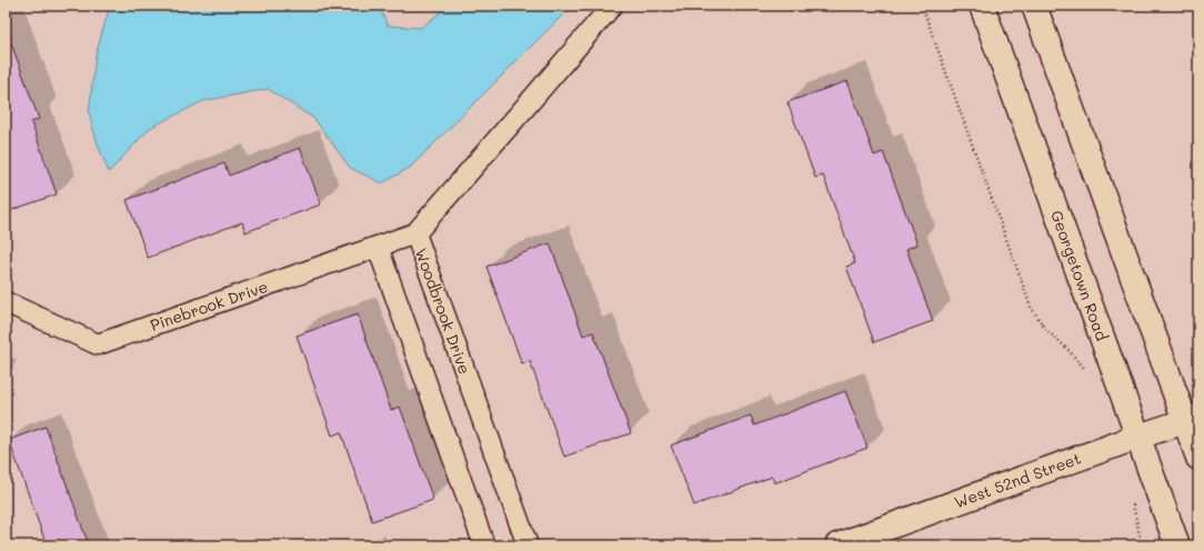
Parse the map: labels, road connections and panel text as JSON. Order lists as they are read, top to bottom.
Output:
{
  "streets": {
    "main road": ["Georgetown Road", "West 52nd Street"],
    "street": ["Pinebrook Drive", "Woodbrook Drive"]
  },
  "crossings": [
    ["Georgetown Road", "West 52nd Street"],
    ["Pinebrook Drive", "Woodbrook Drive"]
  ]
}
